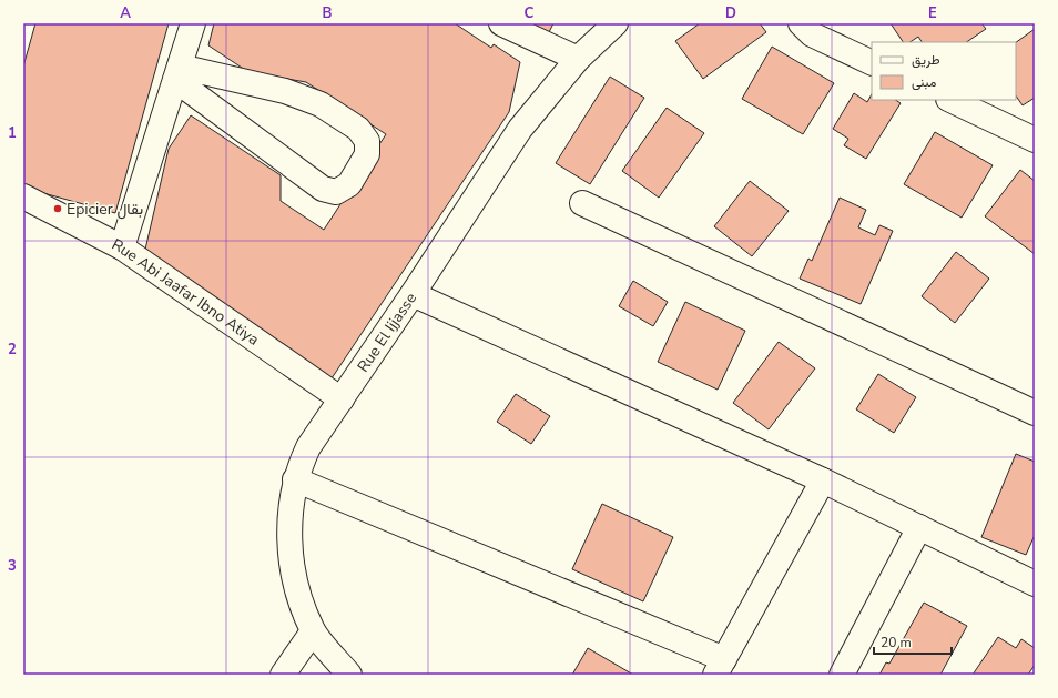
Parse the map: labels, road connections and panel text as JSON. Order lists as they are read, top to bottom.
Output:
{
  "streets": {
    "street": ["Rue Abi Jaafar Ibno Atiya", "Rue El Ijjasse"]
  },
  "crossings": [
    ["Rue Abi Jaafar Ibno Atiya", "Rue El Ijjasse"]
  ],
  "places": ["Epicier بقال"],
  "legend": ["طريق", "مبنى"],
  "scale_bar": "20 m",
  "grid": {
    "columns": [
      "A",
      "B",
      "C",
      "D",
      "E"
    ],
    "rows": ["1", "2", "3"]
  }
}
